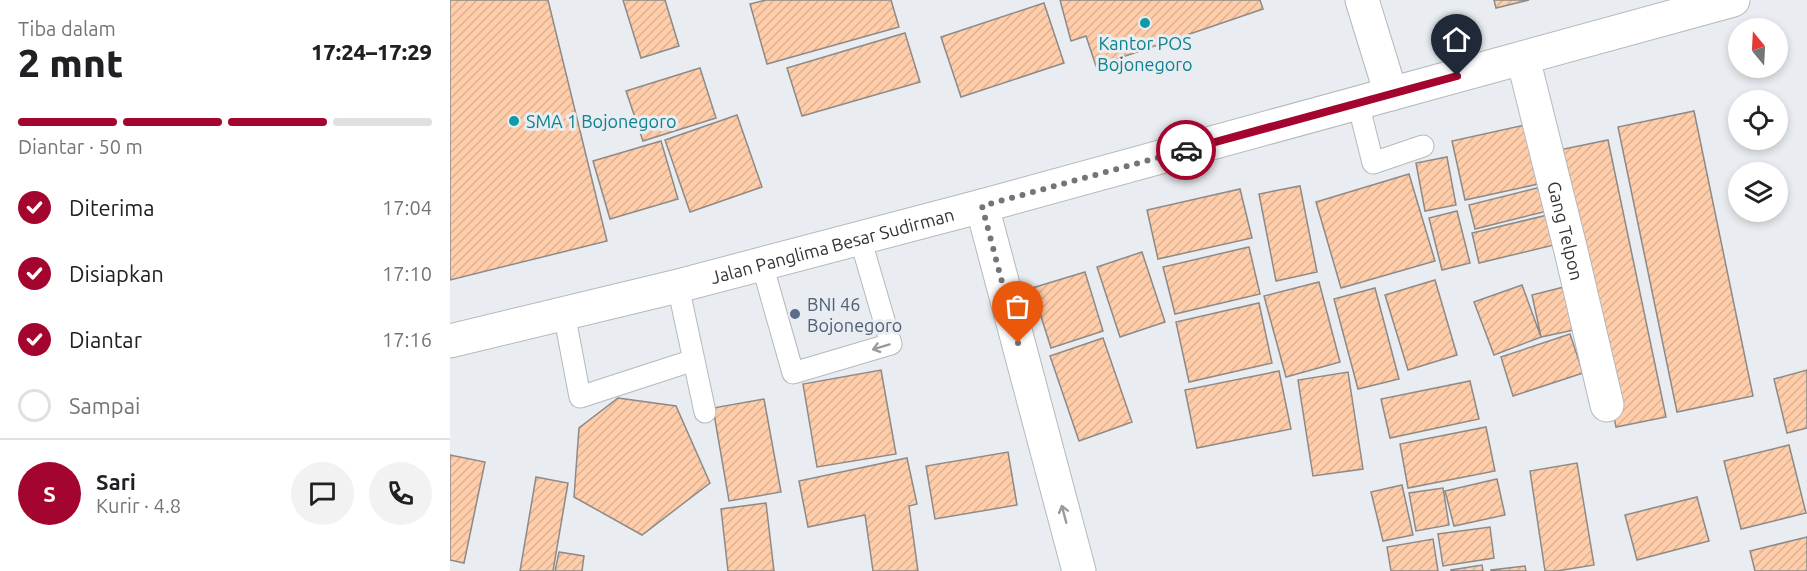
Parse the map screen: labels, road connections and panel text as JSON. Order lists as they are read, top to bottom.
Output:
{
  "streets": {
    "main road": ["Gang Telpon", "Jalan Panglima Besar Sudirman"]
  },
  "crossings": [
    ["Gang Telpon", "Jalan Panglima Besar Sudirman"]
  ],
  "places": ["Kantor POS Bojonegoro", "SMA 1 Bojonegoro", "BNI 46 Bojonegoro"],
  "north": "top",
  "page": {
    "heading": ["2 mnt", "Tiba dalam", "17:24–17:29"],
    "panel": ["Sari", "Kurir · 4.8"],
    "bar": "Diantar · 50 m",
    "list": [
      ["Diterima", "17:04"],
      ["Disiapkan", "17:10"],
      ["Diantar", "17:16"],
      "Sampai"
    ],
    "round": "S"
  }
}
